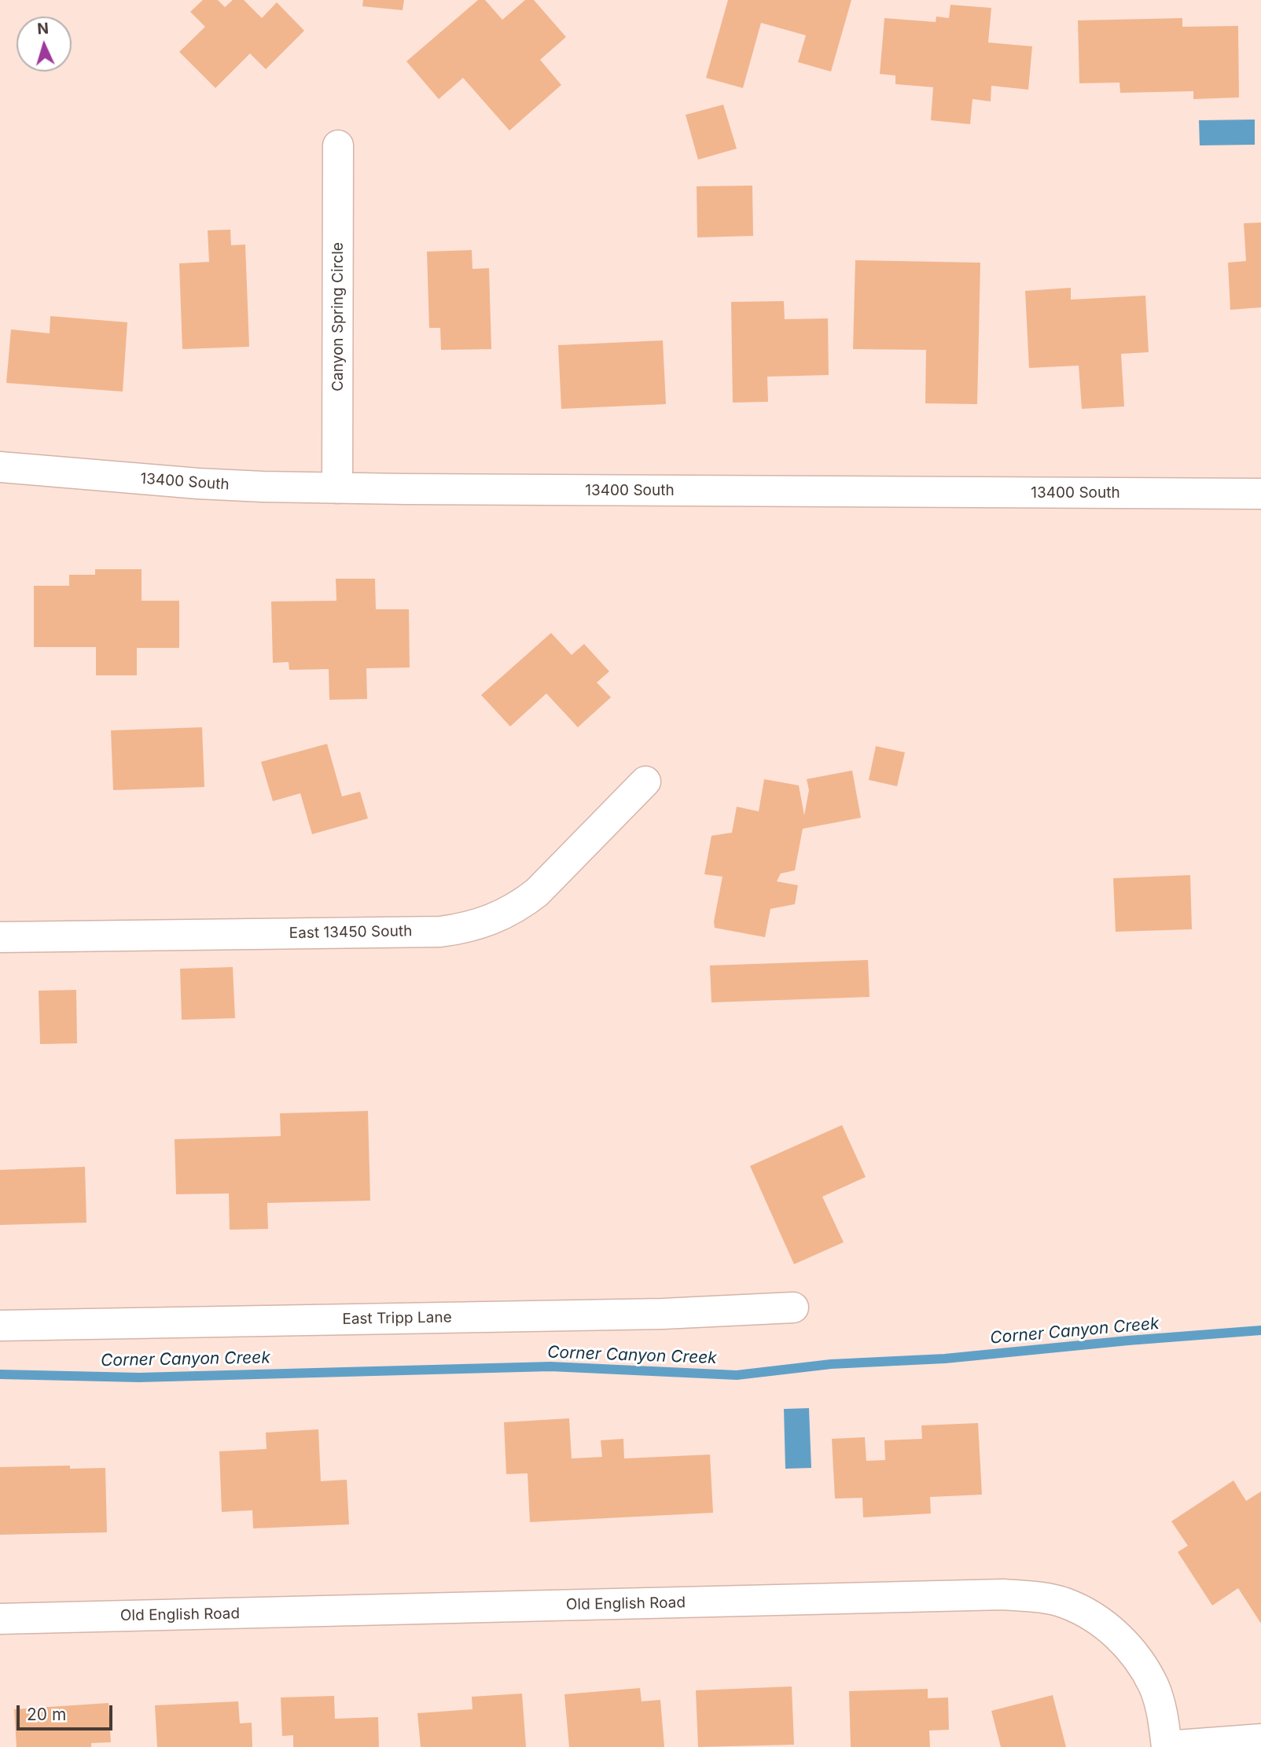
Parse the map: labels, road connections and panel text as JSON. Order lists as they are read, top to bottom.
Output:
{
  "streets": {
    "street": [
      "Canyon Spring Circle",
      "13400 South",
      "East 13450 South",
      "East Tripp Lane",
      "Old English Road"
    ]
  },
  "crossings": [
    ["Canyon Spring Circle", "13400 South"]
  ],
  "water": ["Corner Canyon Creek"],
  "scale_bar": "20 m",
  "north": "top"
}
